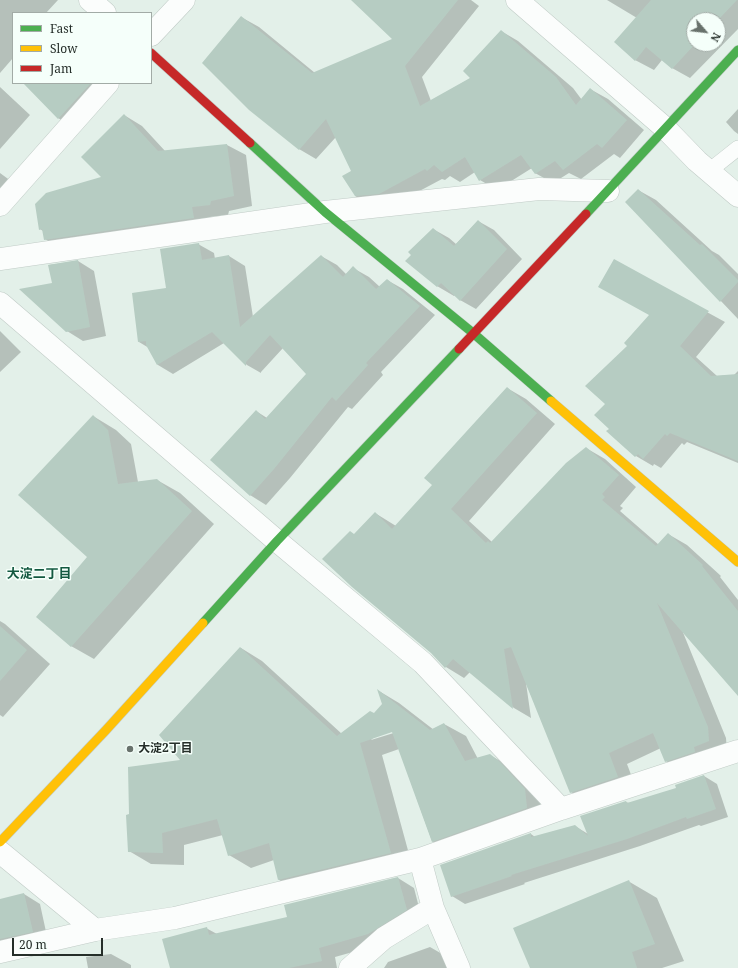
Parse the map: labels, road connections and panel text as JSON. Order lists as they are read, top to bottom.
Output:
{
  "districts": ["大淀二丁目"],
  "places": ["大淀2丁目"],
  "legend": ["Fast", "Slow", "Jam"],
  "scale_bar": "20 m",
  "north": "bottom right"
}
